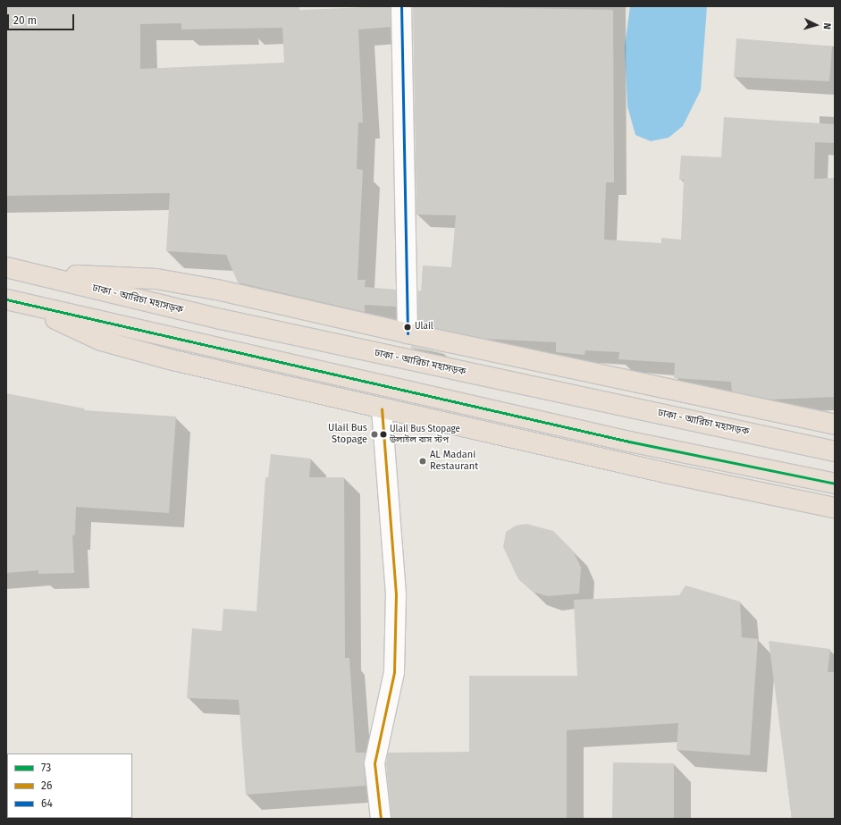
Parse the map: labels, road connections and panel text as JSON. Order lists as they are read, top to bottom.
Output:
{
  "streets": {
    "highway": ["ঢাকা - আরিচা মহাসড়ক"]
  },
  "places": [
    "Ulail",
    "Ulail Bus Stopage",
    "Ulail Bus Stopage উলাইল বাস স্টপ",
    "AL Madani Restaurant"
  ],
  "lines": ["transit line 64", "transit line 73", "transit line 26"],
  "legend": ["73", "26", "64"],
  "scale_bar": "20 m",
  "north": "right"
}
